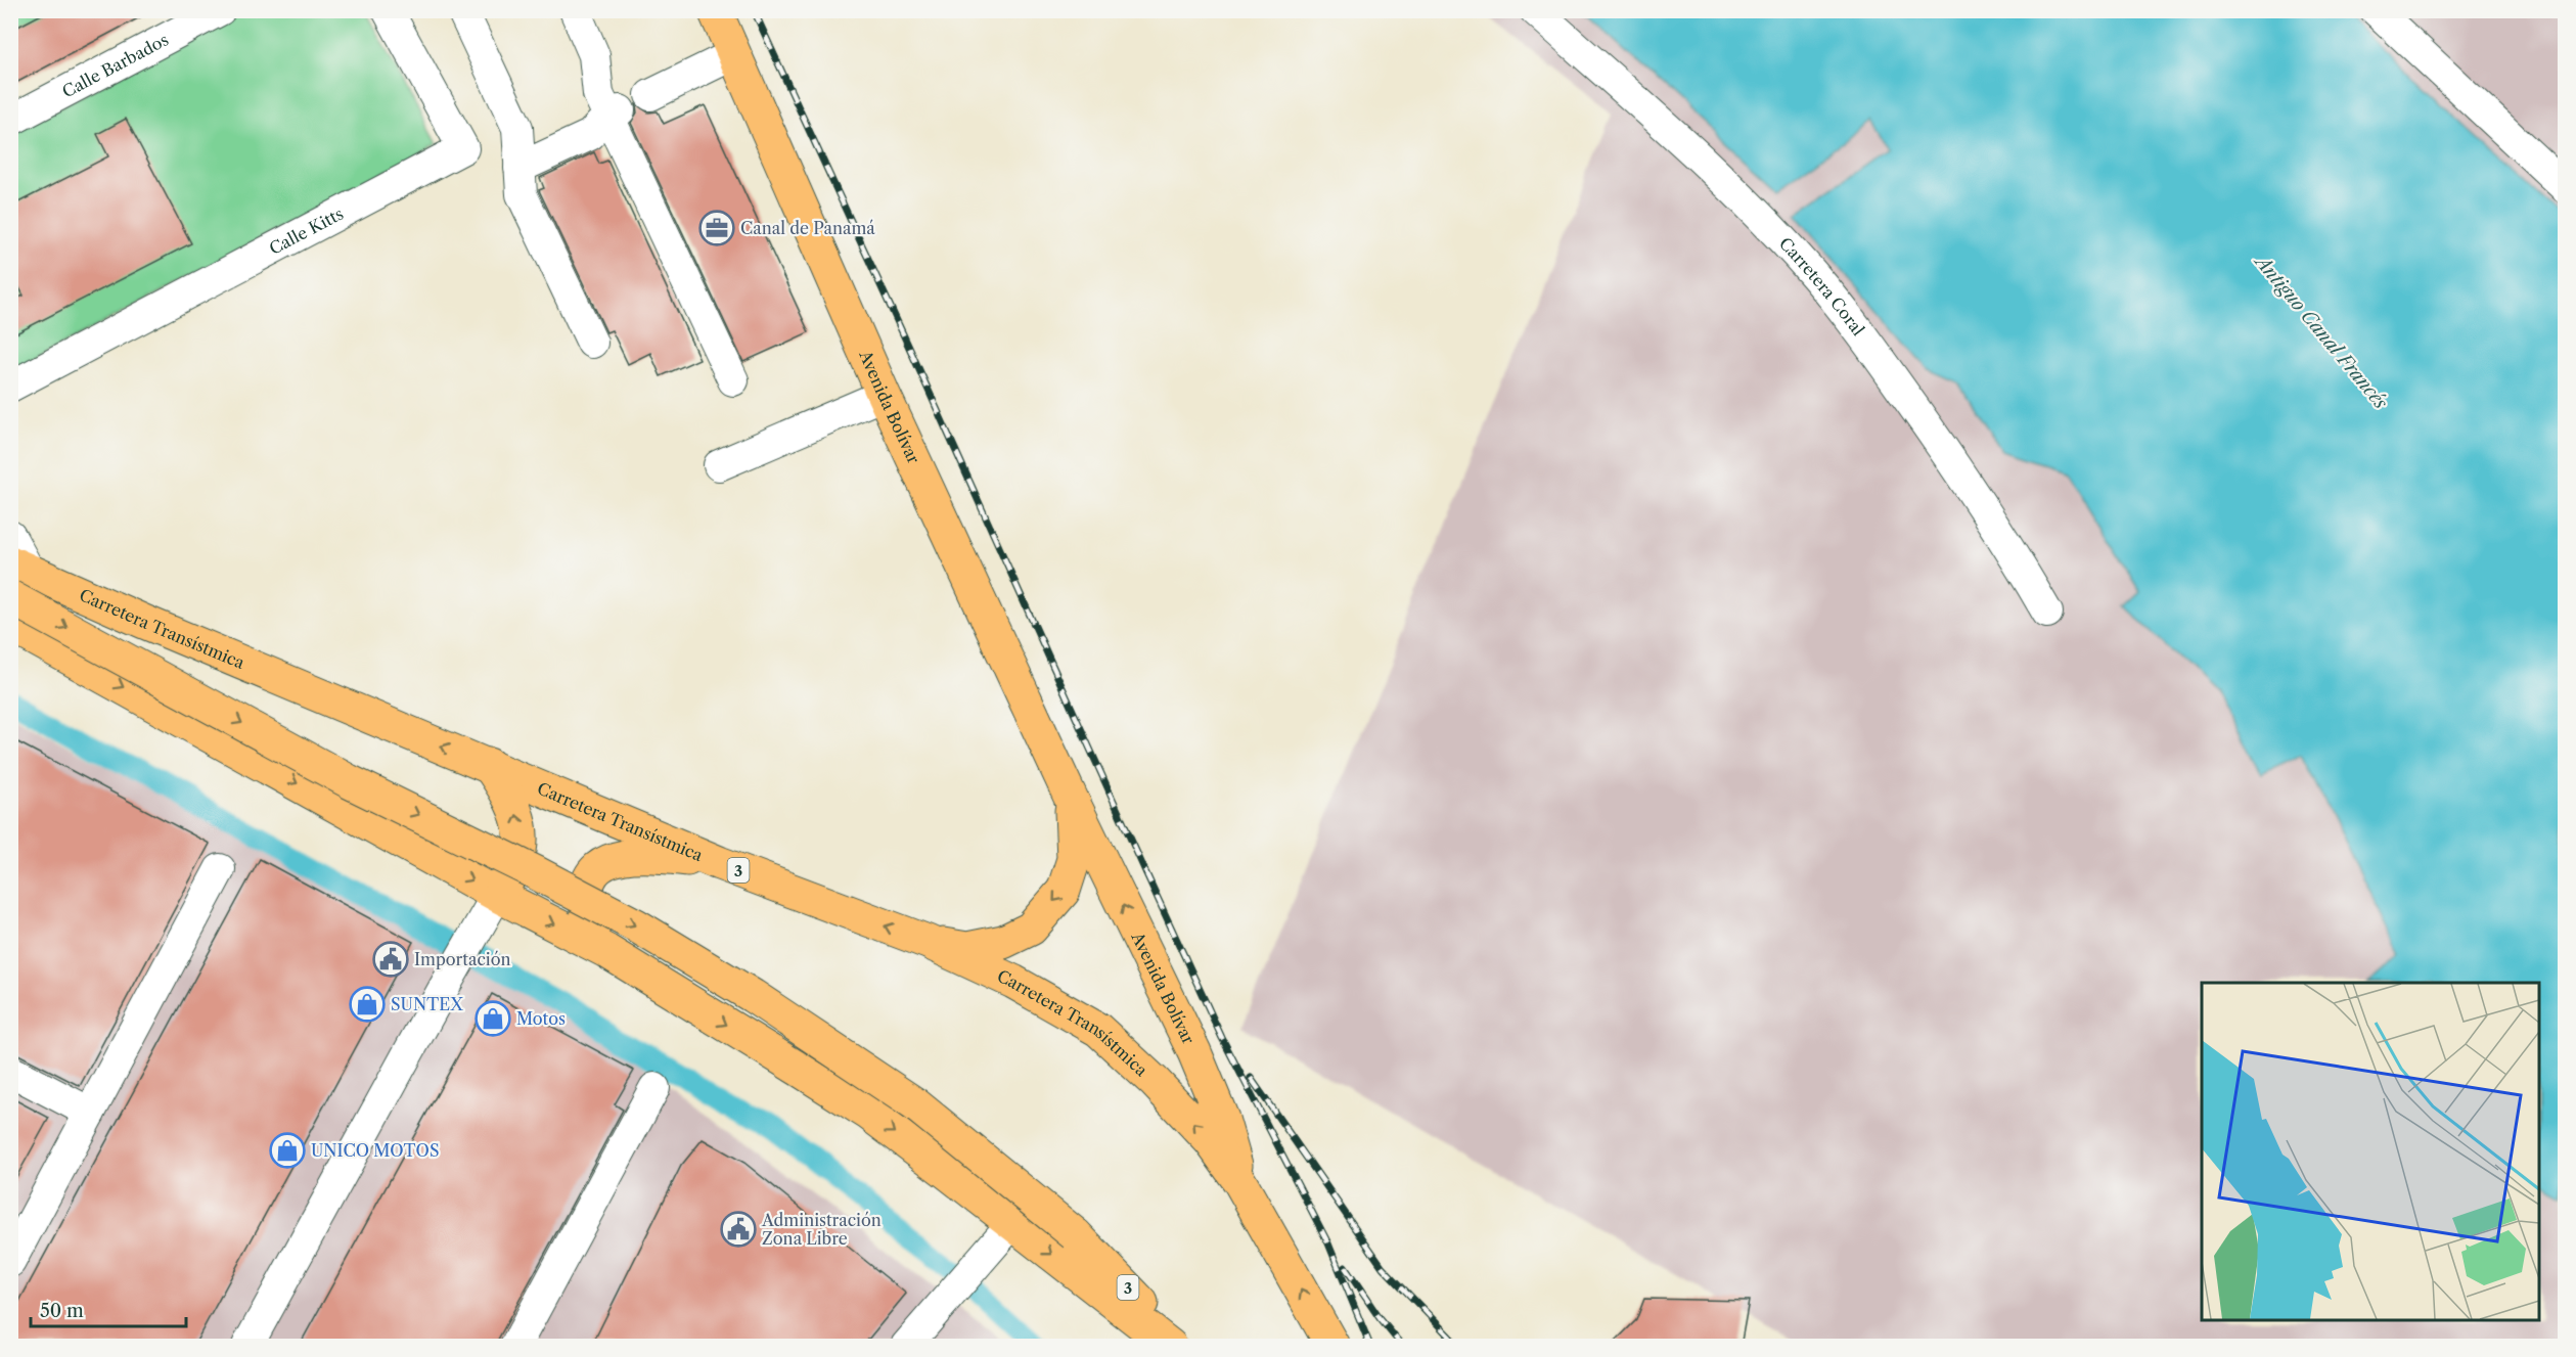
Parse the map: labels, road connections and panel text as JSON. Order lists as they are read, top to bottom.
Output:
{
  "streets": {
    "main road": ["Avenida Bolívar", "Carretera Transístmica", "3"],
    "street": ["Calle Barbados", "Calle Kitts", "Carretera Coral"]
  },
  "crossings": [
    ["Avenida Bolívar", "Carretera Transístmica"],
    ["Carretera Transístmica", "3"]
  ],
  "water": ["Antiguo Canal Francés"],
  "places": {
    "office": ["Canal de Panamá"],
    "public building": ["Importación", "Administración Zona Libre"],
    "shop": ["SUNTEX", "Motos", "UNICO MOTOS"]
  },
  "scale_bar": "50 m"
}
